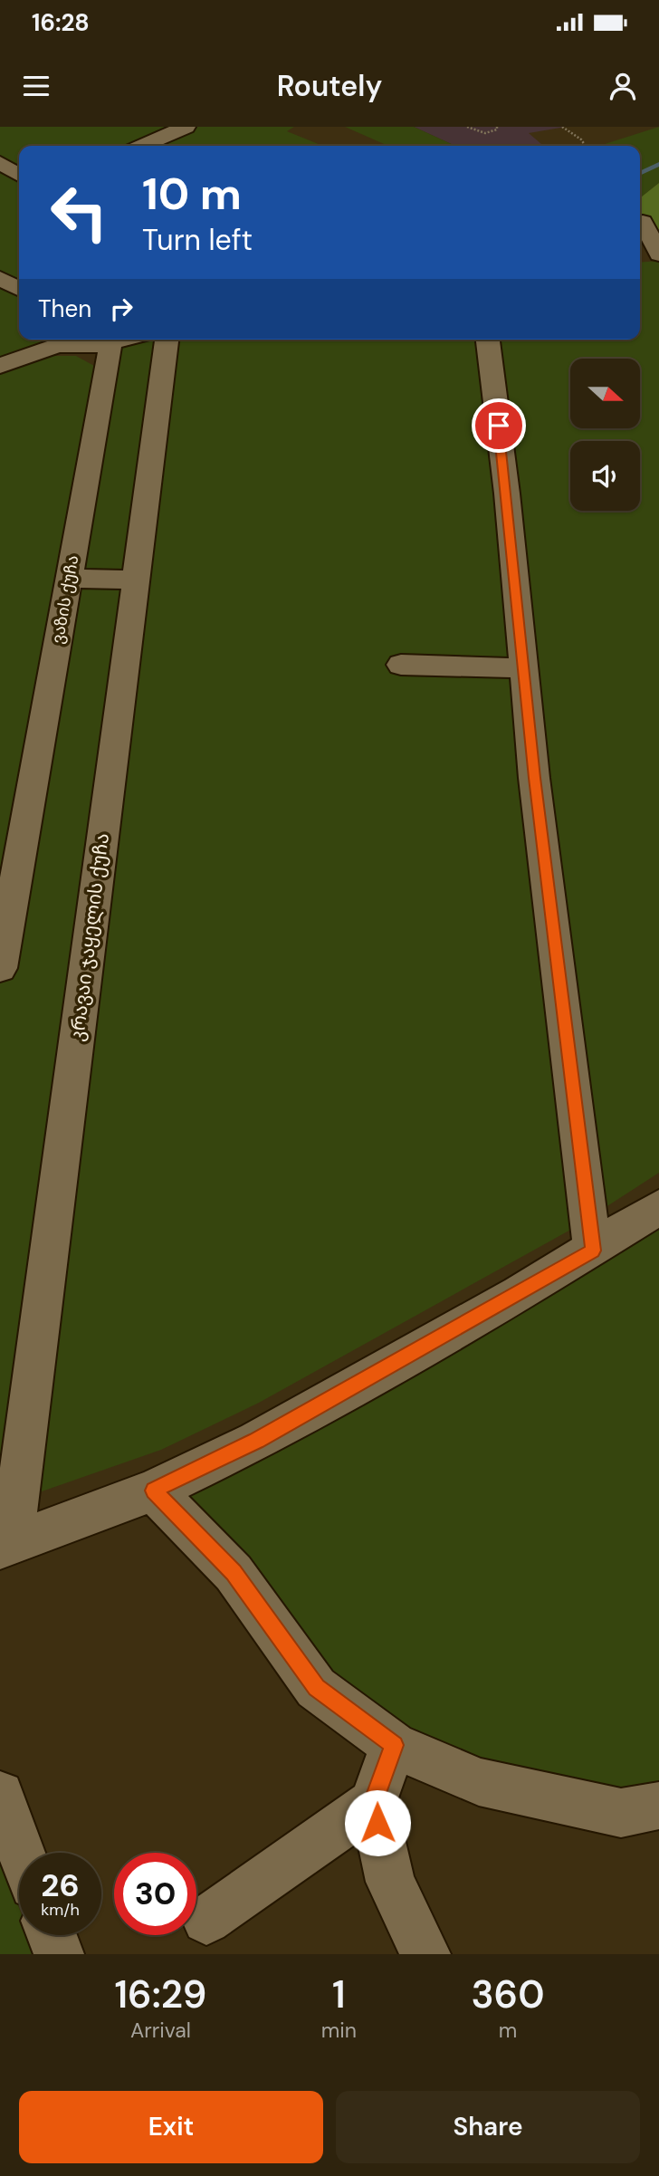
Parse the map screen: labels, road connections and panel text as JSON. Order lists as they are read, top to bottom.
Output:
{
  "streets": {
    "street": ["ვაზის ქუჩა", "კრავაი ჯაყელის ქუჩა"]
  },
  "north": "right",
  "page": {
    "status": "16:28",
    "header": "Routely",
    "turn": ["10 m", "Turn left"],
    "then": "Then",
    "speed": "26 km/h",
    "limit": "30",
    "eta": [
      "16:29",
      "Arrival",
      "1",
      "min",
      "360",
      "m"
    ],
    "buttons": ["Exit", "Share"]
  }
}
